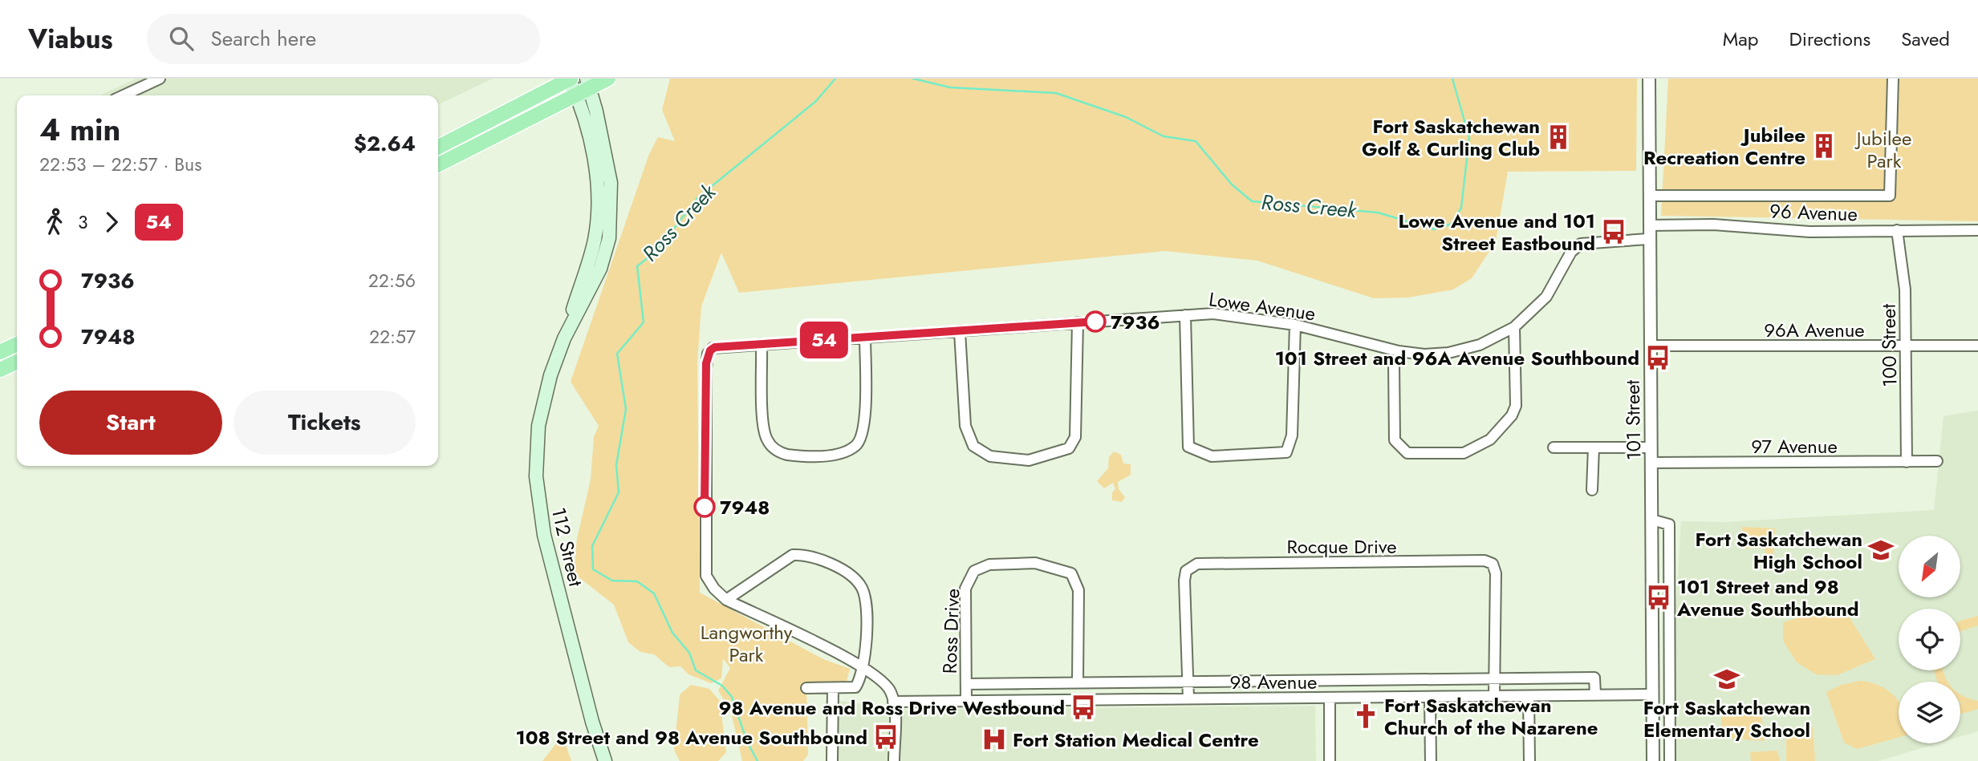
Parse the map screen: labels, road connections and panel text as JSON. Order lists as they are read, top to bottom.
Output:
{
  "streets": {
    "main road": ["112 Street"],
    "street": [
      "96 Avenue",
      "Lowe Avenue",
      "96A Avenue",
      "100 Street",
      "101 Street",
      "97 Avenue",
      "Rocque Drive",
      "Ross Drive",
      "98 Avenue"
    ]
  },
  "crossings": [
    ["96 Avenue", "100 Street"],
    ["96 Avenue", "101 Street"],
    ["Lowe Avenue", "101 Street"],
    ["Lowe Avenue", "98 Avenue"],
    ["96A Avenue", "100 Street"],
    ["96A Avenue", "101 Street"],
    ["100 Street", "97 Avenue"],
    ["101 Street", "97 Avenue"],
    ["101 Street", "98 Avenue"],
    ["Rocque Drive", "98 Avenue"],
    ["Ross Drive", "98 Avenue"]
  ],
  "water": ["Ross Creek"],
  "parks": ["Jubilee Park", "Langworthy Park"],
  "places": {
    "building": ["Fort Saskatchewan Golf & Curling Club", "Jubilee Recreation Centre"],
    "bus stop": [
      "Lowe Avenue and 101 Street Eastbound",
      "101 Street and 96A Avenue Southbound",
      "101 Street and 98 Avenue Southbound",
      "98 Avenue and Ross Drive Westbound",
      "108 Street and 98 Avenue Southbound"
    ],
    "other": ["7936", "7948"],
    "school or university": ["Fort Saskatchewan High School", "Fort Saskatchewan Elementary School"],
    "church": ["Fort Saskatchewan Church of the Nazarene"],
    "hospital": ["Fort Station Medical Centre"]
  },
  "lines": ["bus line 54"],
  "north": "bottom left",
  "page": {
    "header": "Viabus",
    "search": "Search here",
    "nav": ["Map", "Directions", "Saved"],
    "on_map": "54",
    "heading": ["4 min", "22:53 – 22:57 · Bus", "$2.64"],
    "legs": ["3", "54"],
    "list": [
      {
        "name": "7936",
        "value": "22:56"
      },
      {
        "name": "7948",
        "value": "22:57"
      }
    ],
    "buttons": ["Start", "Tickets"]
  }
}
